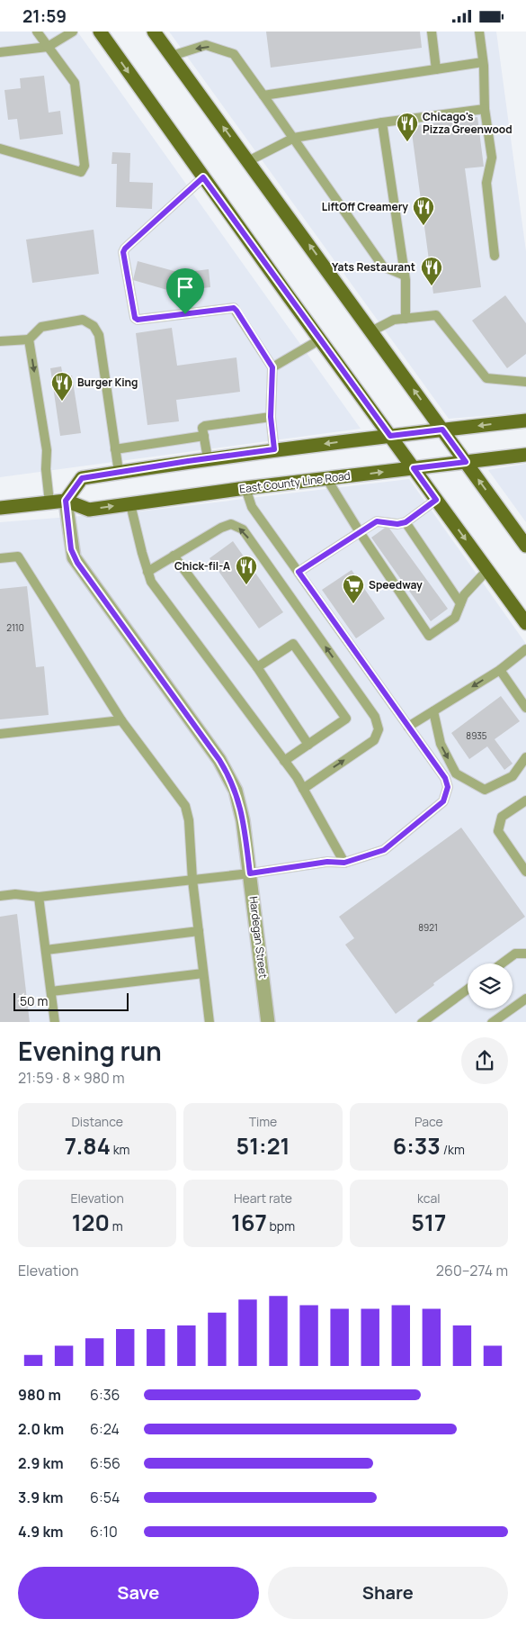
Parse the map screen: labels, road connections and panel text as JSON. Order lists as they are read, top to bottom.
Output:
{
  "streets": {
    "main road": ["East County Line Road"],
    "street": ["Hardegan Street"]
  },
  "crossings": [
    ["East County Line Road", "Hardegan Street"]
  ],
  "places": {
    "restaurant": [
      "Chicago's Pizza Greenwood",
      "LiftOff Creamery",
      "Yats Restaurant",
      "Burger King",
      "Chick-fil-A"
    ],
    "supermarket": ["Speedway"]
  },
  "house_numbers": ["2110", "8935", "8921"],
  "scale_bar": "50 m",
  "page": {
    "status": "21:59",
    "scale": "50 m",
    "heading": ["Evening run", "21:59 · 8 × 980 m"],
    "stats": [
      ["Distance", "7.84 km"],
      ["Time", "51:21"],
      ["Pace", "6:33 /km"],
      ["Elevation", "120 m"],
      ["Heart rate", "167 bpm"],
      ["kcal", "517"]
    ],
    "chart": ["Elevation", "260–274 m"],
    "list": [
      {
        "name": "980 m",
        "note": "6:36"
      },
      {
        "name": "2.0 km",
        "note": "6:24"
      },
      {
        "name": "2.9 km",
        "note": "6:56"
      },
      {
        "name": "3.9 km",
        "note": "6:54"
      },
      {
        "name": "4.9 km",
        "note": "6:10"
      }
    ],
    "buttons": ["Save", "Share"]
  }
}
